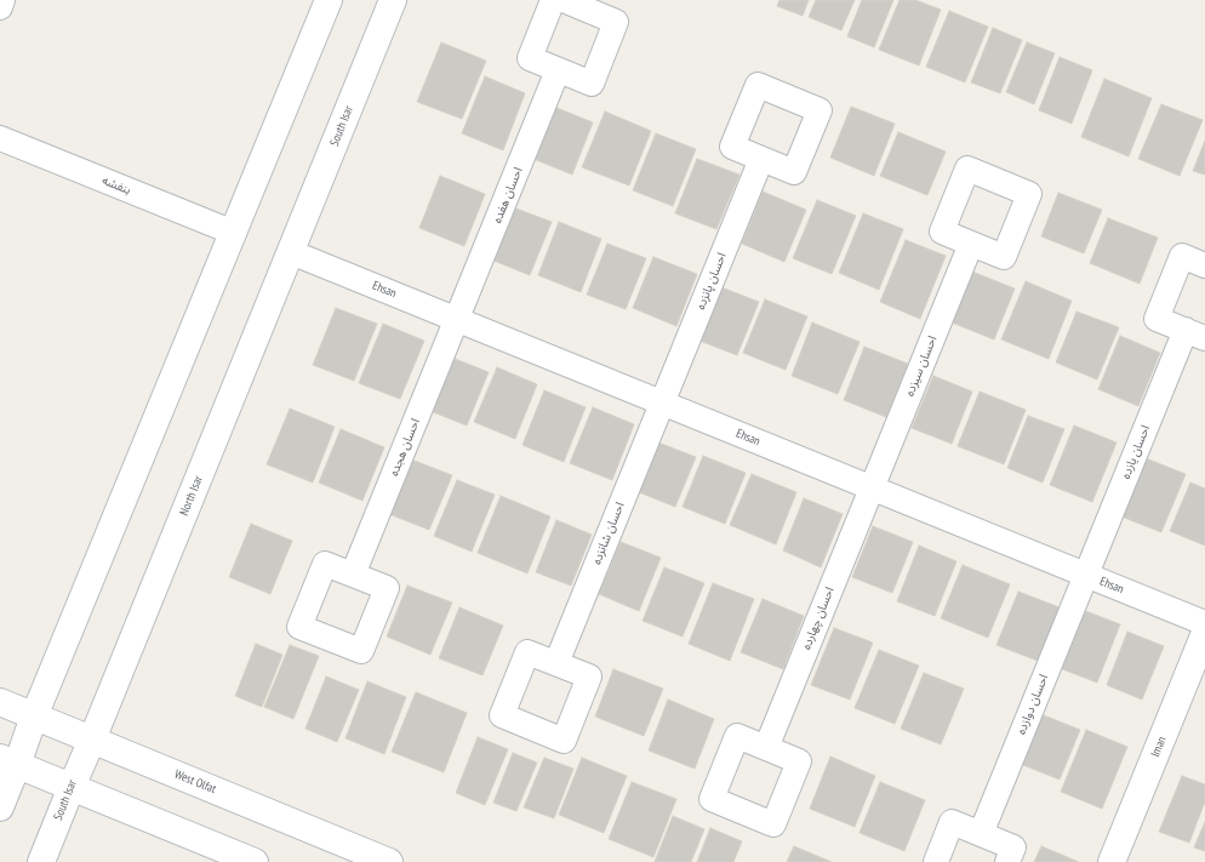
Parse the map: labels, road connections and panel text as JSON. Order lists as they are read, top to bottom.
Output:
{
  "streets": {
    "main road": [
      "South Isar",
      "North Isar",
      "Iman",
      "West Olfat"
    ],
    "street": [
      "بنفشه",
      "احسان هفده",
      "احسان پانزده",
      "Ehsan",
      "احسان سیزده",
      "احسان هجده",
      "احسان یازده",
      "احسان شانزده",
      "احسان چهارده",
      "احسان دوازده"
    ]
  },
  "crossings": [
    ["South Isar", "Ehsan"],
    ["South Isar", "North Isar"],
    ["South Isar", "West Olfat"],
    ["احسان هفده", "Ehsan"],
    ["احسان هفده", "احسان هجده"],
    ["احسان پانزده", "Ehsan"],
    ["احسان پانزده", "احسان شانزده"],
    ["Ehsan", "احسان سیزده"],
    ["Ehsan", "احسان هجده"],
    ["Ehsan", "احسان یازده"],
    ["Ehsan", "North Isar"],
    ["Ehsan", "احسان شانزده"],
    ["Ehsan", "احسان چهارده"],
    ["Ehsan", "احسان دوازده"],
    ["احسان سیزده", "احسان چهارده"],
    ["احسان یازده", "احسان دوازده"],
    ["North Isar", "West Olfat"]
  ]
}
